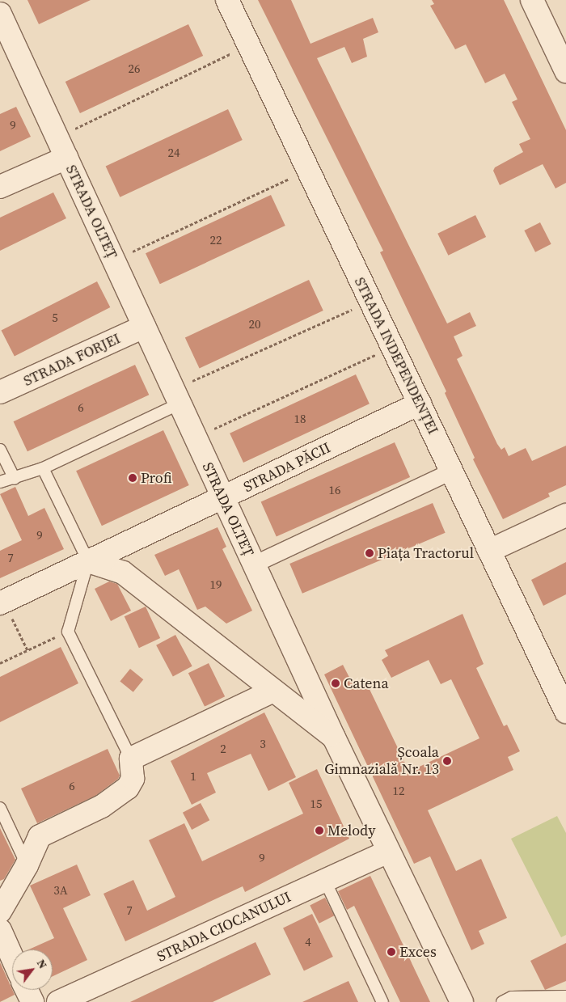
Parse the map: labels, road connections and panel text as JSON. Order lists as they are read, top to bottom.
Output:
{
  "streets": {
    "street": [
      "STRADA OLTEȚ",
      "STRADA INDEPENDENȚEI",
      "STRADA FORJEI",
      "STRADA PĂCII",
      "STRADA CIOCANULUI"
    ]
  },
  "crossings": [
    ["STRADA OLTEȚ", "STRADA FORJEI"],
    ["STRADA OLTEȚ", "STRADA PĂCII"],
    ["STRADA OLTEȚ", "STRADA CIOCANULUI"],
    ["STRADA INDEPENDENȚEI", "STRADA PĂCII"]
  ],
  "places": [
    "Profi",
    "Piața Tractorul",
    "Catena",
    "Școala Gimnazială Nr. 13",
    "Melody",
    "Exces"
  ],
  "house_numbers": [
    "26",
    "9",
    "24",
    "22",
    "5",
    "20",
    "6",
    "18",
    "16",
    "9",
    "7",
    "19",
    "3",
    "2",
    "1",
    "6",
    "12",
    "15",
    "9",
    "3A",
    "7",
    "4"
  ],
  "north": "top right"
}
